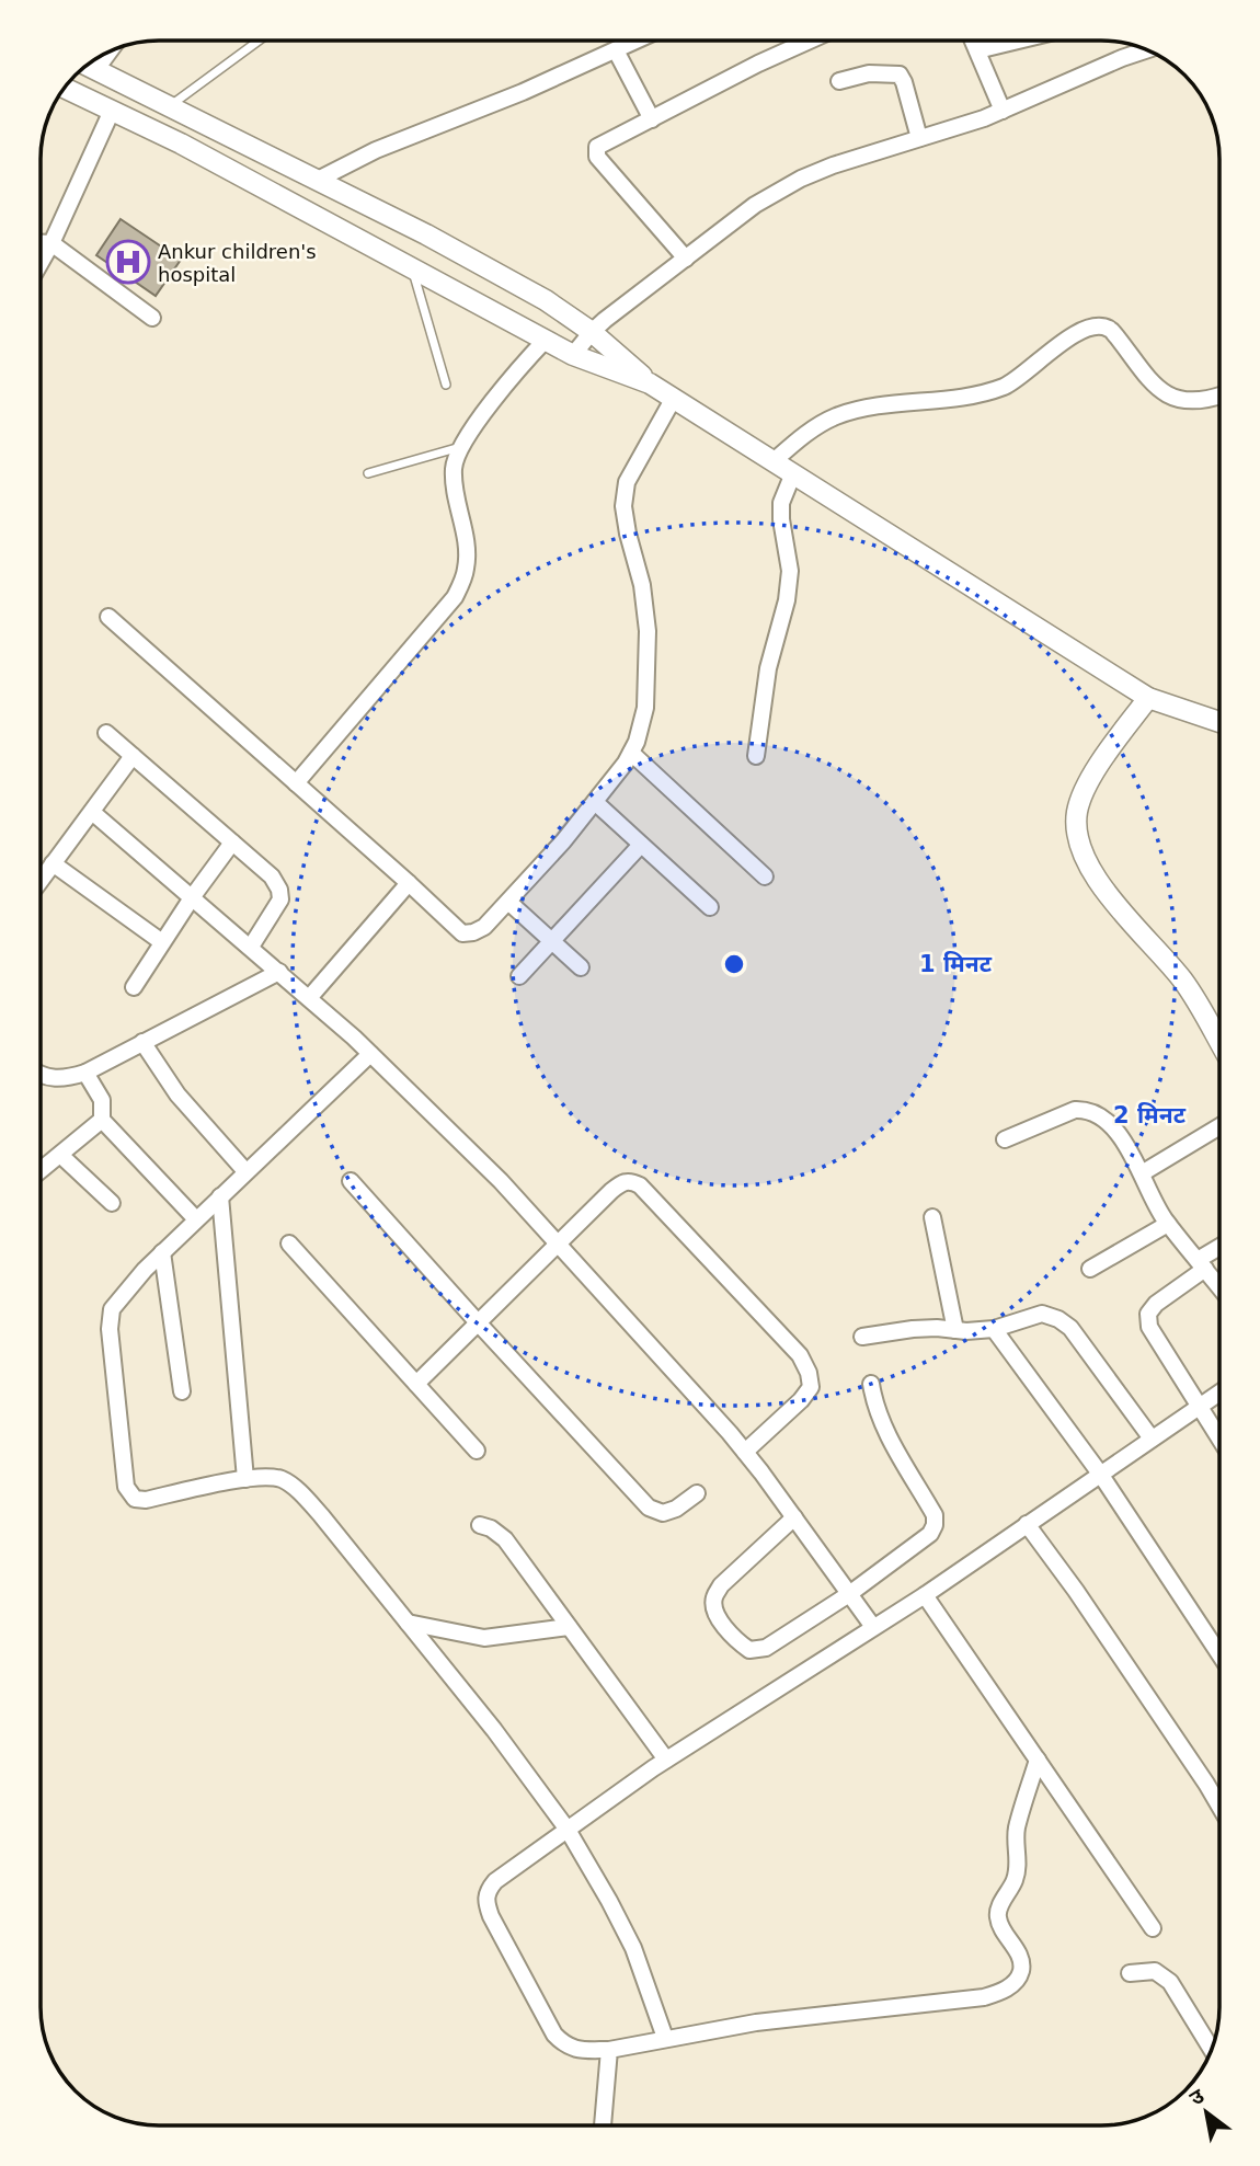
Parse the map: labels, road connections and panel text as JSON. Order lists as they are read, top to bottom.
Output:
{
  "places": {
    "hospital": ["Ankur children's hospital"]
  },
  "north": "top left",
  "rings": ["1 मिनट", "2 मिनट"]
}
